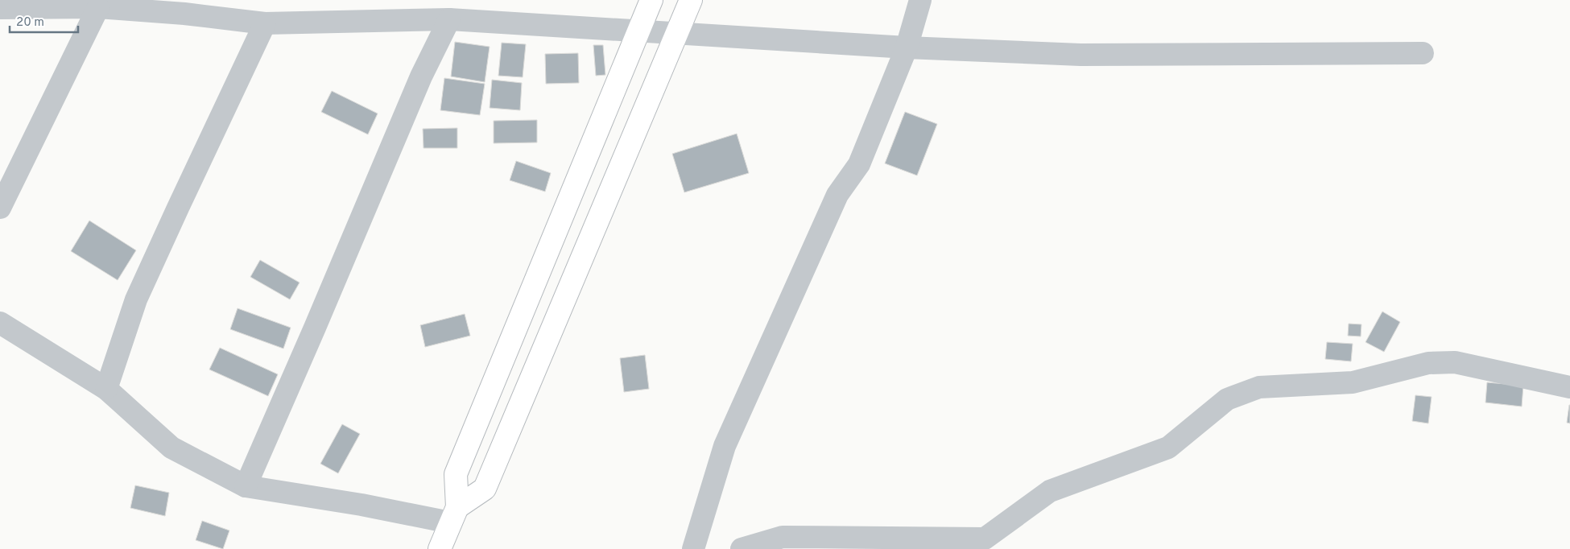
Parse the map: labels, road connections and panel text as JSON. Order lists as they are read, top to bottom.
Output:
{
  "scale_bar": "20 m"
}
